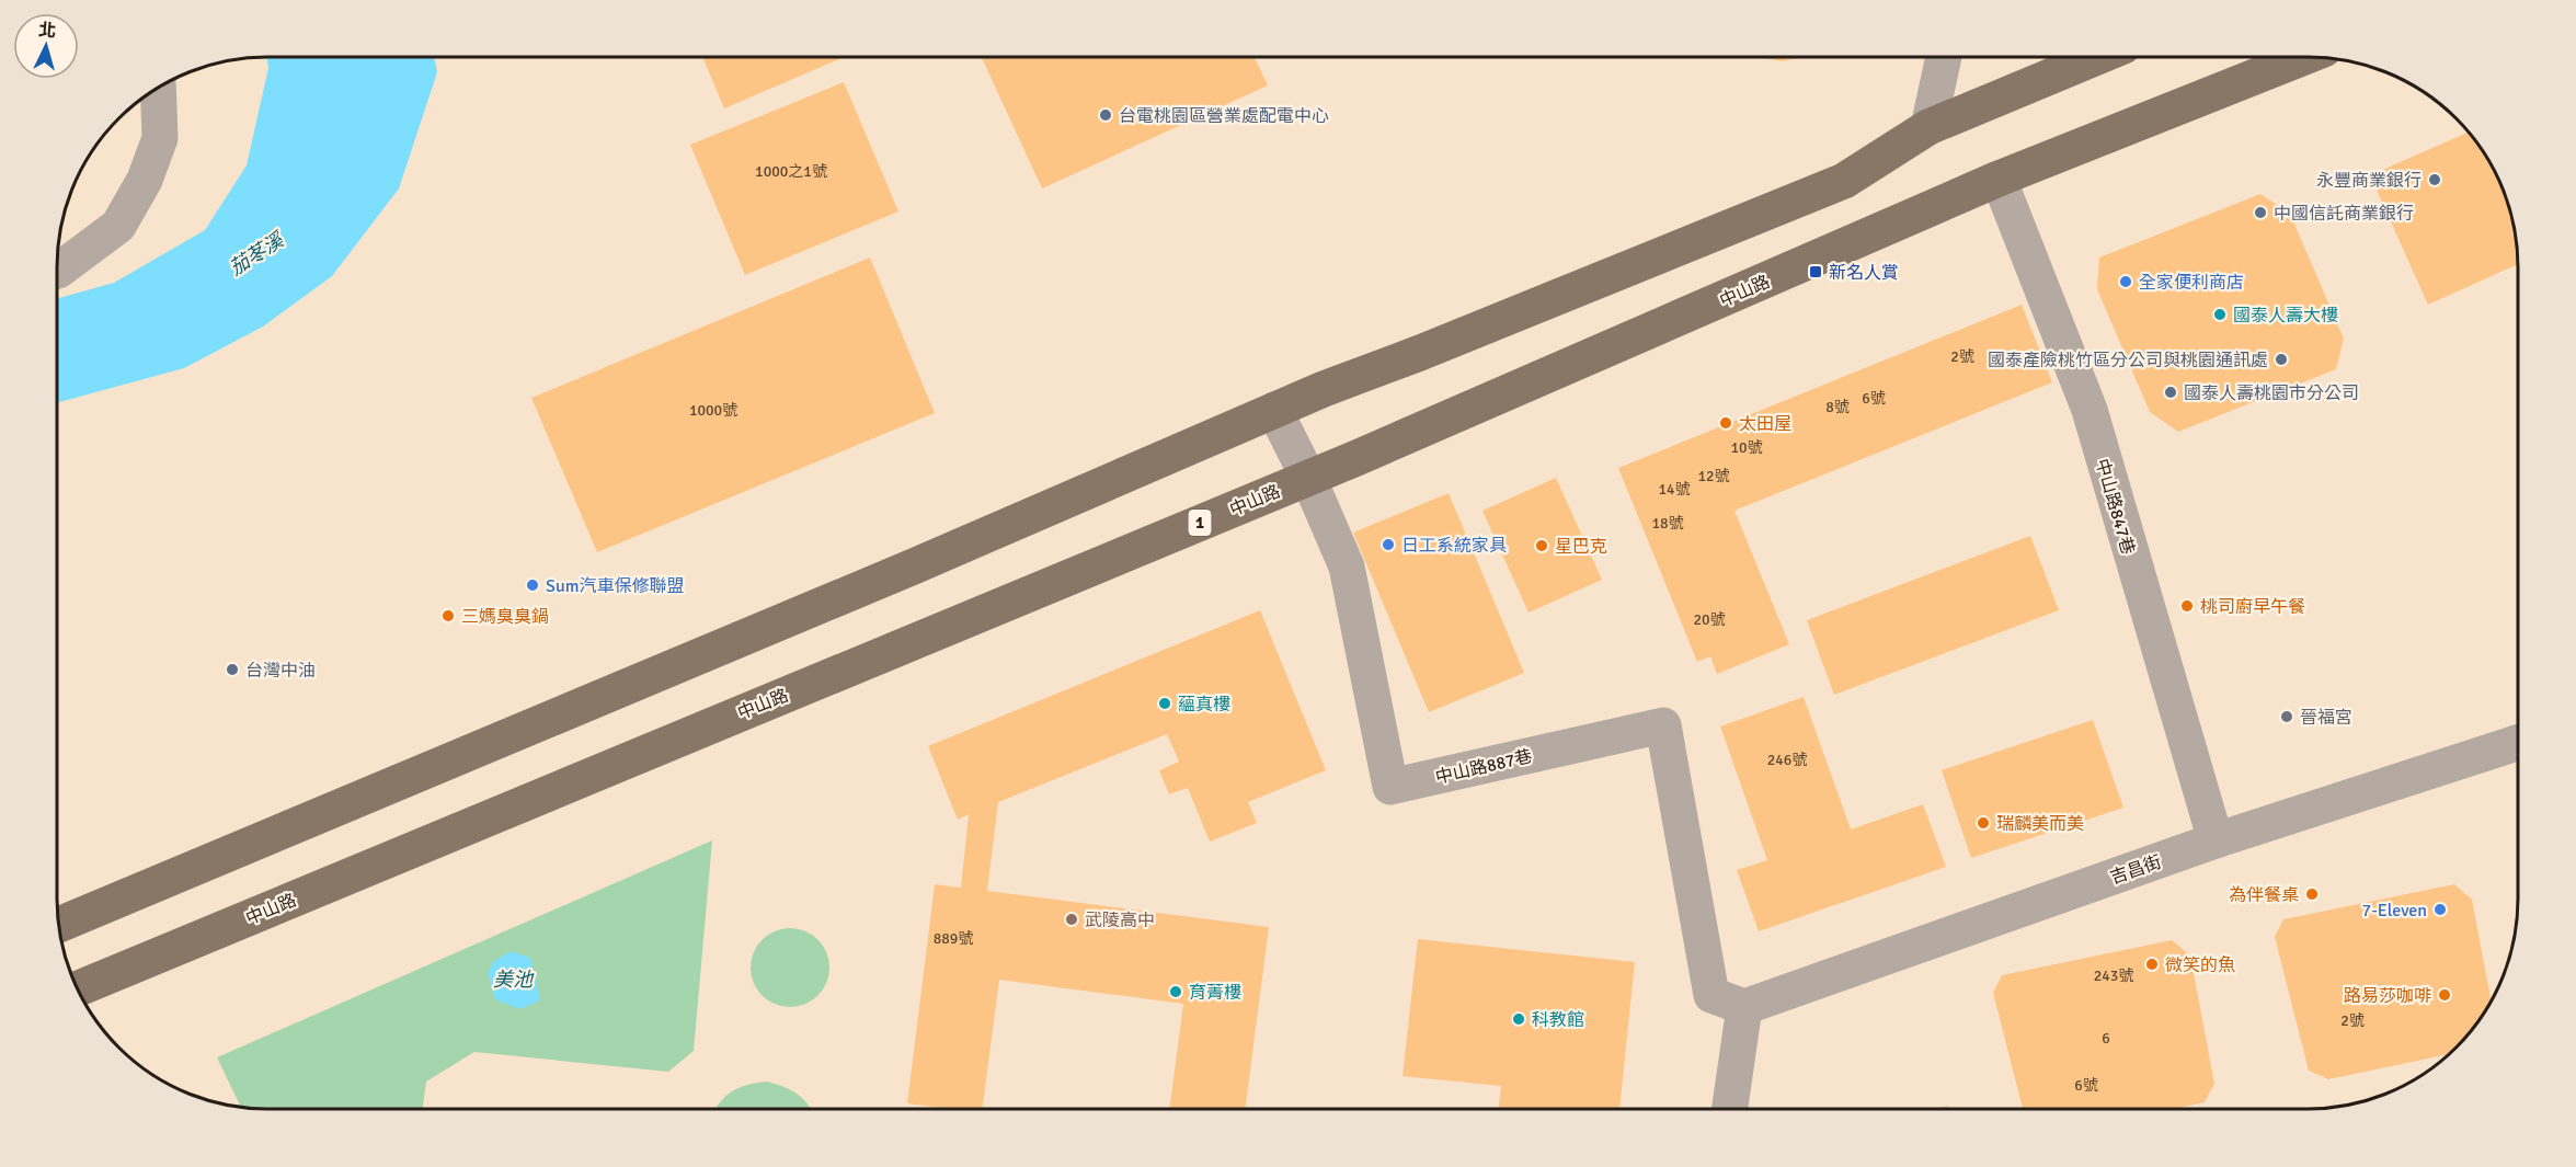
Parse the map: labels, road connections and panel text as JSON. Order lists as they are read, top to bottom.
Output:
{
  "streets": {
    "main road": ["中山路", "1"],
    "street": ["中山路847巷", "中山路887巷", "吉昌街"]
  },
  "crossings": [
    ["中山路", "中山路847巷"],
    ["中山路", "中山路887巷"],
    ["中山路847巷", "吉昌街"],
    ["中山路887巷", "吉昌街"]
  ],
  "water": ["茄苳溪", "美池"],
  "places": {
    "other": [
      "台電桃園區營業處配電中心",
      "永豐商業銀行",
      "中國信託商業銀行",
      "全家便利商店",
      "國泰人壽大樓",
      "國泰產險桃竹區分公司與桃園通訊處",
      "國泰人壽桃園市分公司",
      "太田屋",
      "日工系統家具",
      "星巴克",
      "Sum汽車保修聯盟",
      "桃司廚早午餐",
      "三媽臭臭鍋",
      "台灣中油",
      "蘊真樓",
      "晉福宮",
      "瑞麟美而美",
      "為伴餐桌",
      "7-Eleven",
      "武陵高中",
      "微笑的魚",
      "育菁樓",
      "路易莎咖啡",
      "科教館"
    ],
    "transit": ["新名人賞"]
  },
  "house_numbers": [
    "1000之1號",
    "2號",
    "6號",
    "8號",
    "1000號",
    "10號",
    "12號",
    "14號",
    "18號",
    "20號",
    "246號",
    "889號",
    "243號",
    "2號",
    "6",
    "6號"
  ],
  "north": "top"
}
